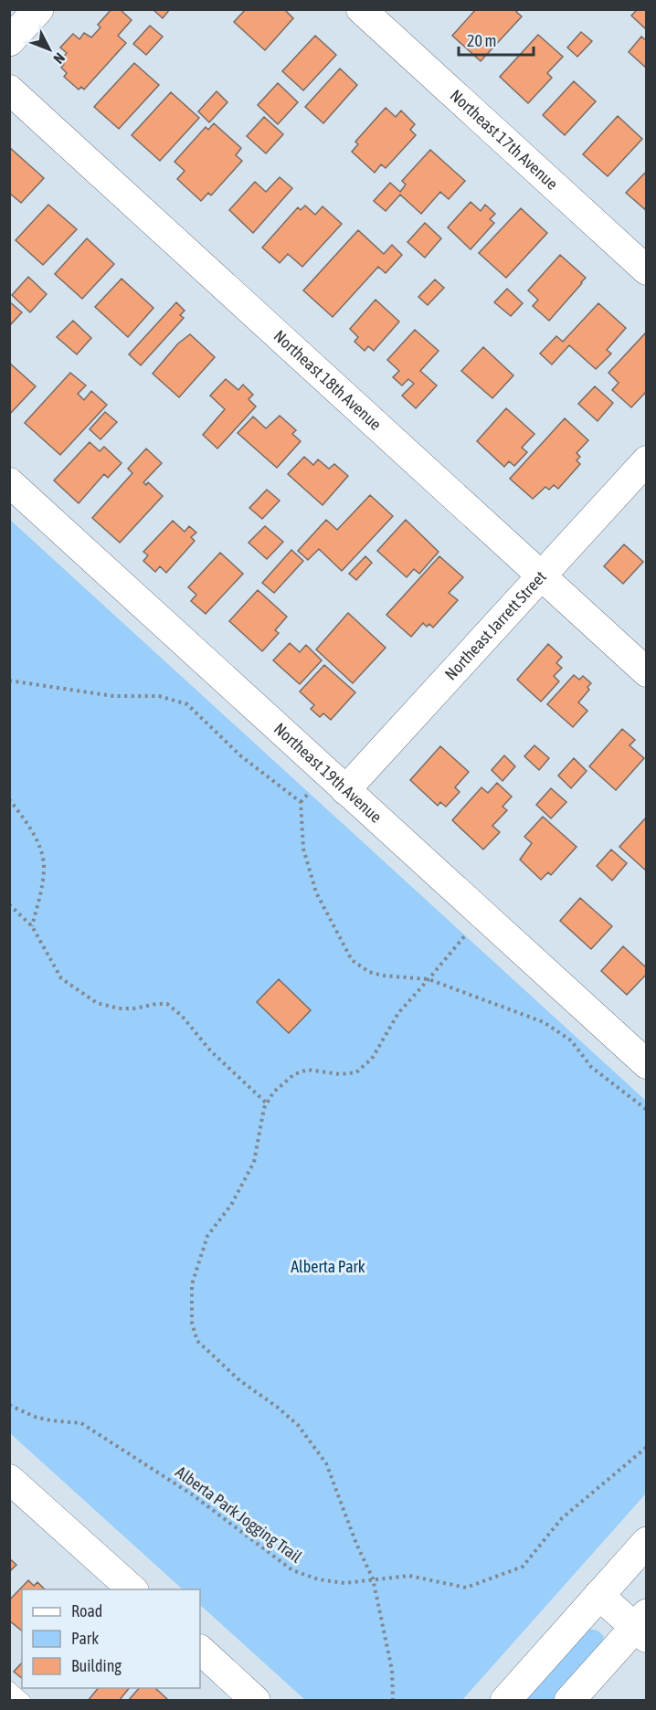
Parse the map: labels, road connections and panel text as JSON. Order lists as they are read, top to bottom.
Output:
{
  "streets": {
    "street": [
      "Northeast 17th Avenue",
      "Northeast 18th Avenue",
      "Northeast Jarrett Street",
      "Northeast 19th Avenue"
    ],
    "path": ["Alberta Park Jogging Trail"]
  },
  "crossings": [
    ["Northeast 18th Avenue", "Northeast Jarrett Street"],
    ["Northeast Jarrett Street", "Northeast 19th Avenue"]
  ],
  "parks": ["Alberta Park"],
  "legend": ["Road", "Park", "Building"],
  "scale_bar": "20 m",
  "north": "bottom right"
}
